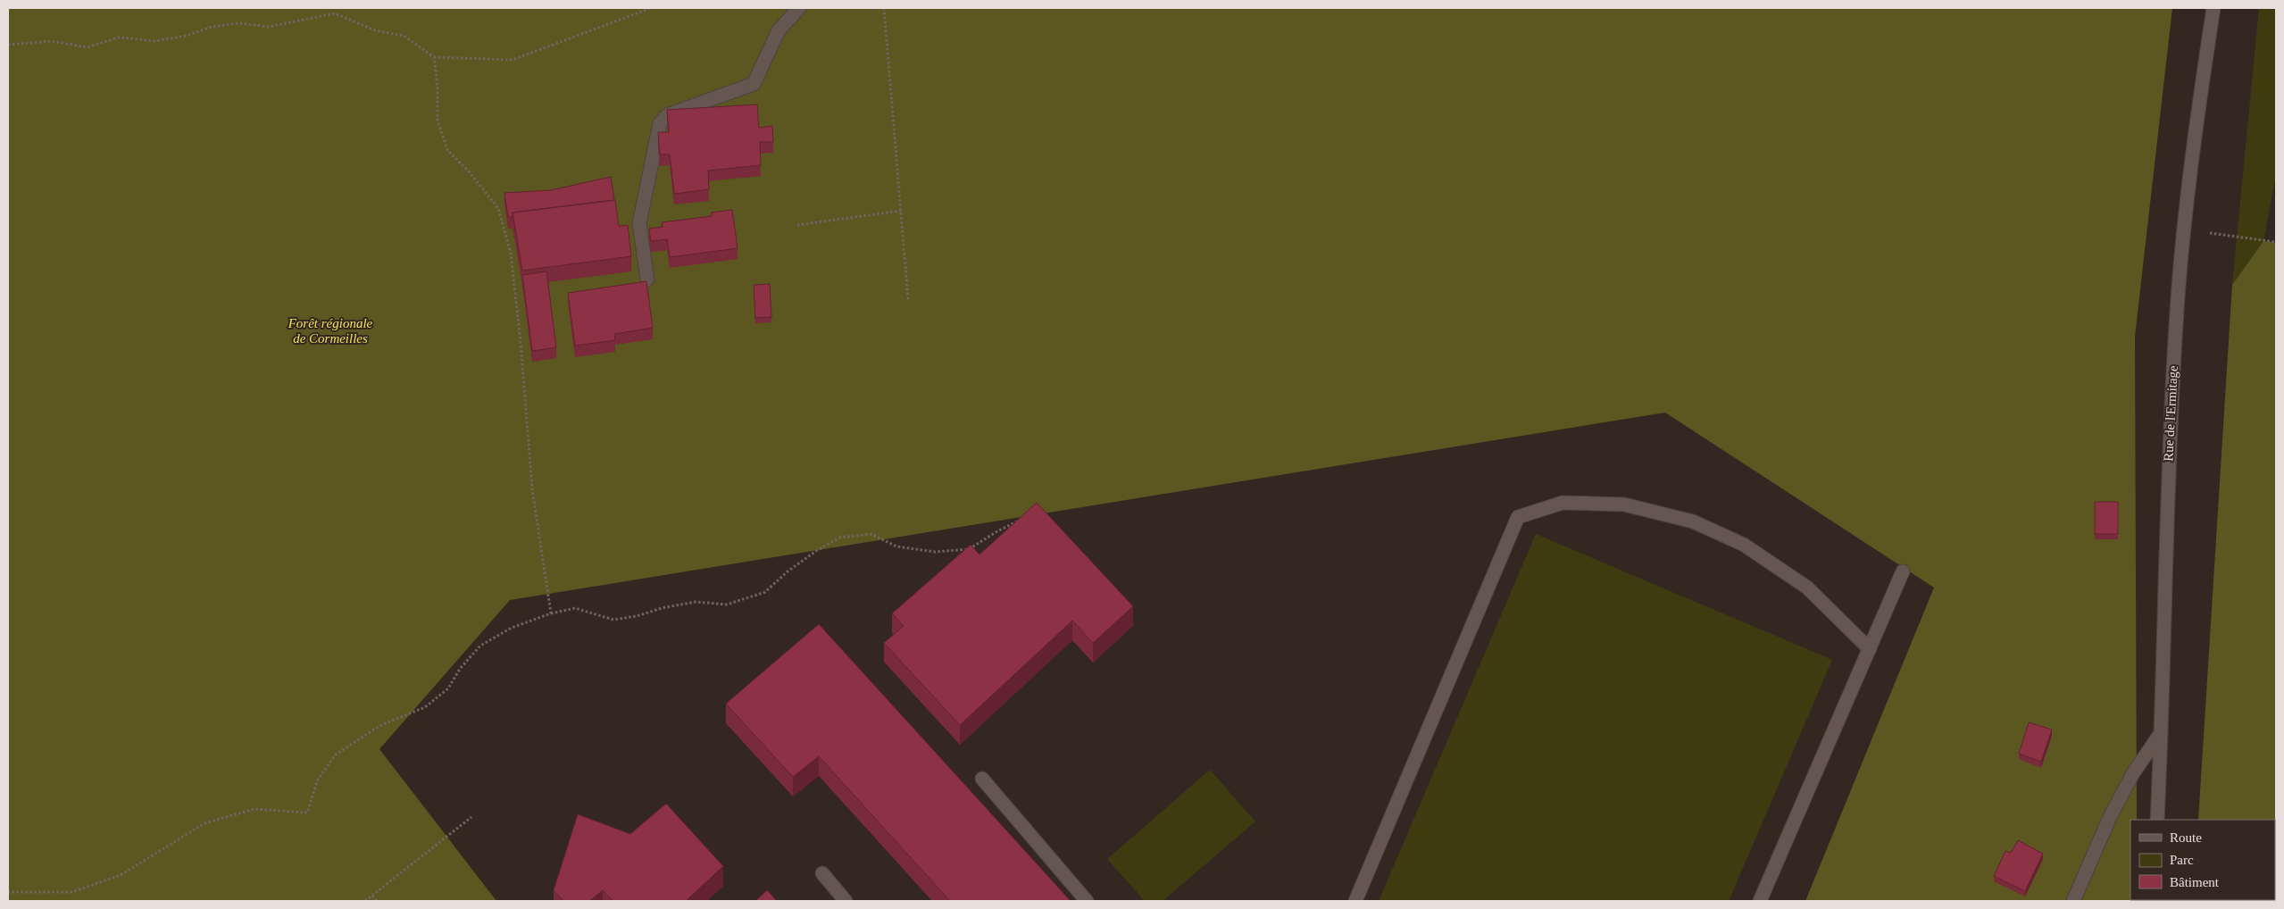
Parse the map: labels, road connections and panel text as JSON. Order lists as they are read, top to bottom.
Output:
{
  "streets": {
    "street": ["Rue de l'Ermitage"]
  },
  "parks": ["Forêt régionale de Cormeilles"],
  "legend": ["Route", "Parc", "Bâtiment"]
}
